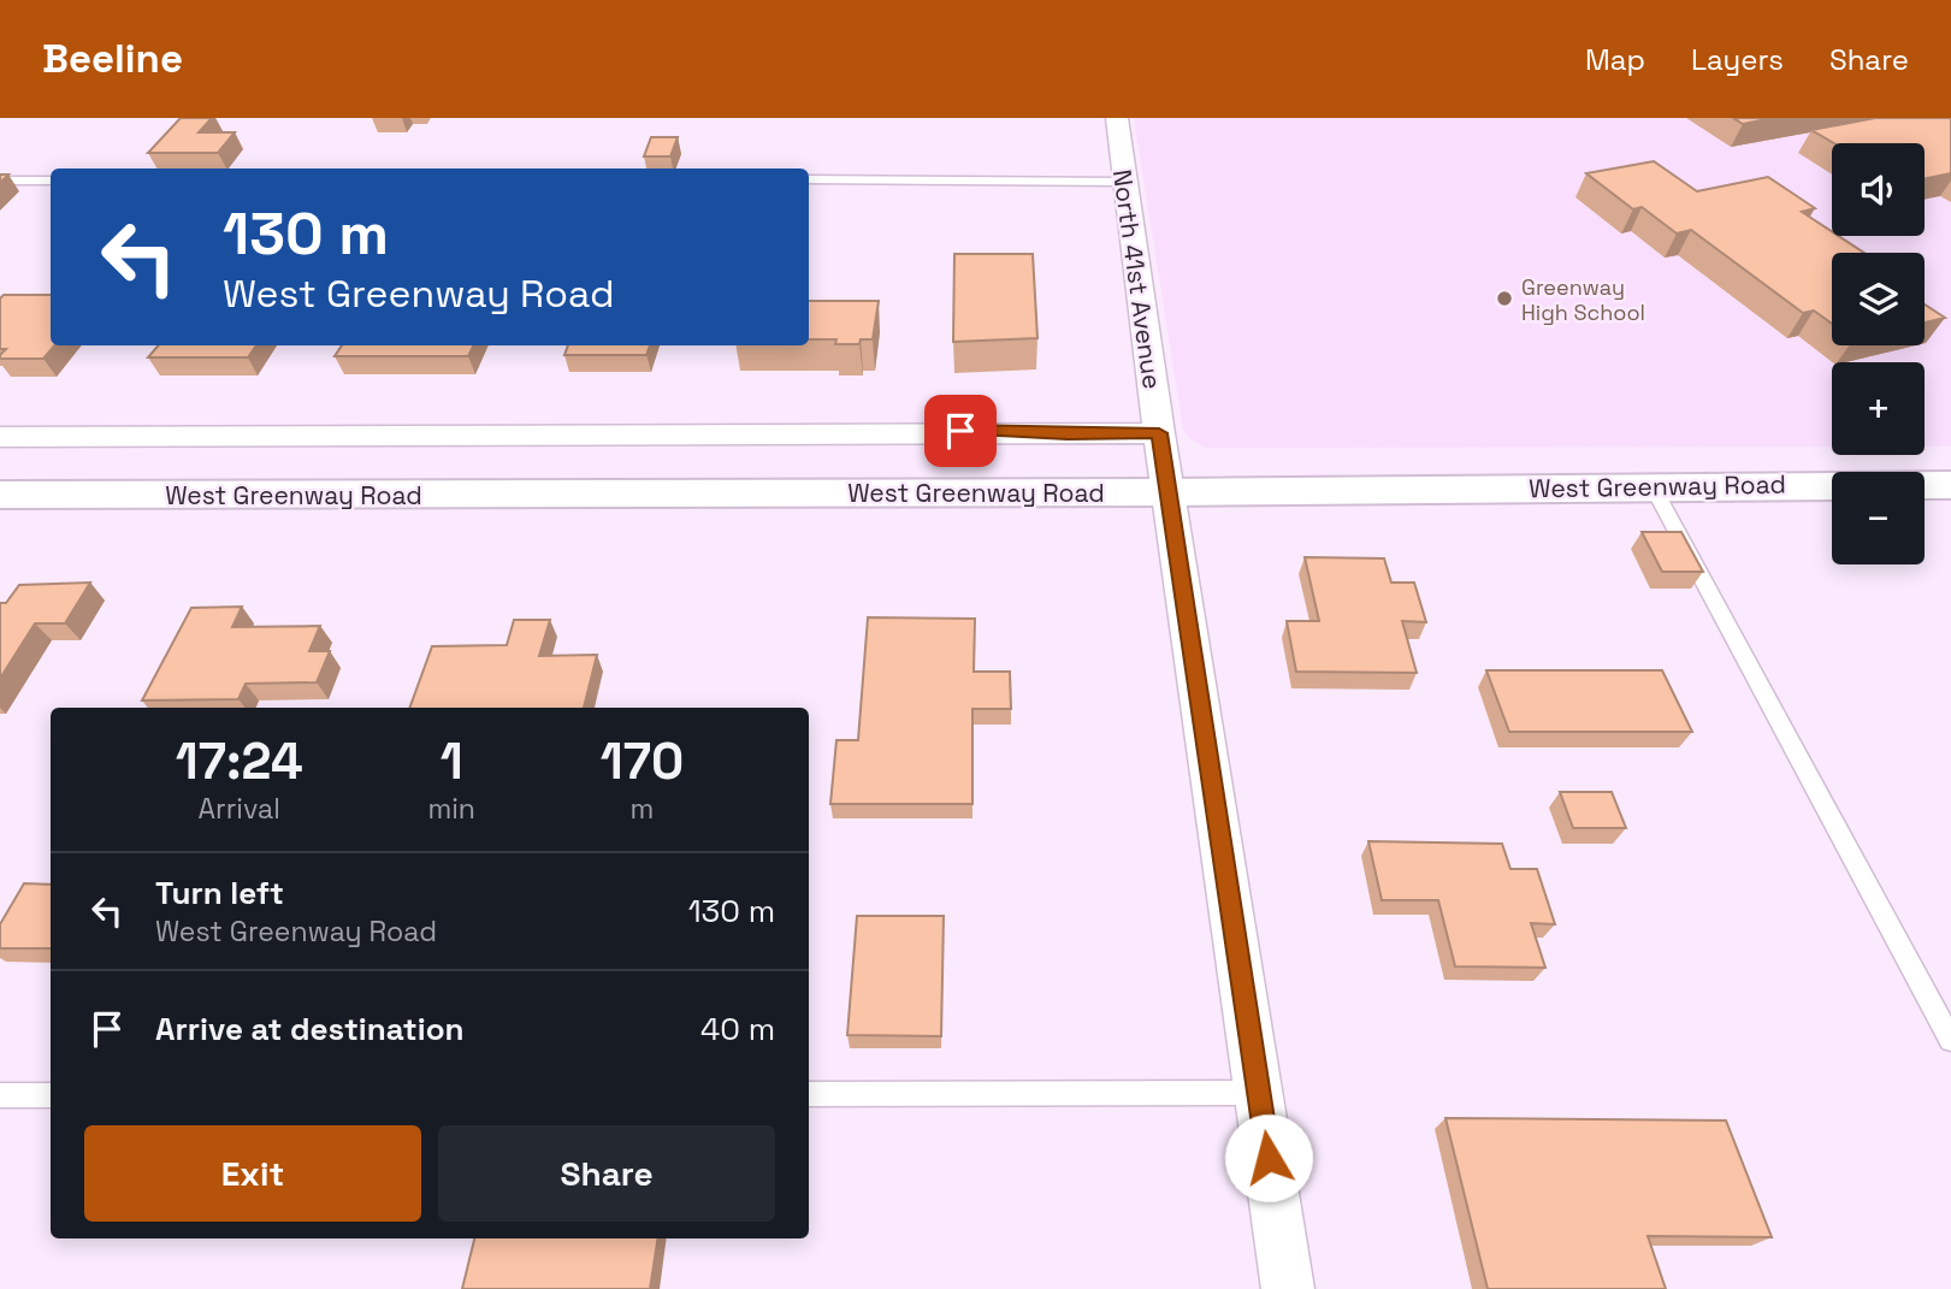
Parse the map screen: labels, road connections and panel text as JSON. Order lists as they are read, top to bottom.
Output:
{
  "streets": {
    "main road": ["West Greenway Road"],
    "street": ["North 41st Avenue"]
  },
  "crossings": [
    ["North 41st Avenue", "West Greenway Road"]
  ],
  "places": ["Greenway High School"],
  "page": {
    "header": "Beeline",
    "nav": ["Map", "Layers", "Share"],
    "map_buttons": ["+", "−"],
    "turn": ["130 m", "West Greenway Road"],
    "eta": [
      "17:24",
      "Arrival",
      "1",
      "min",
      "170",
      "m"
    ],
    "list": [
      {
        "name": "Turn left",
        "note": "West Greenway Road",
        "value": "130 m"
      },
      {
        "name": "Arrive at destination",
        "value": "40 m"
      }
    ],
    "buttons": ["Exit", "Share"]
  }
}
